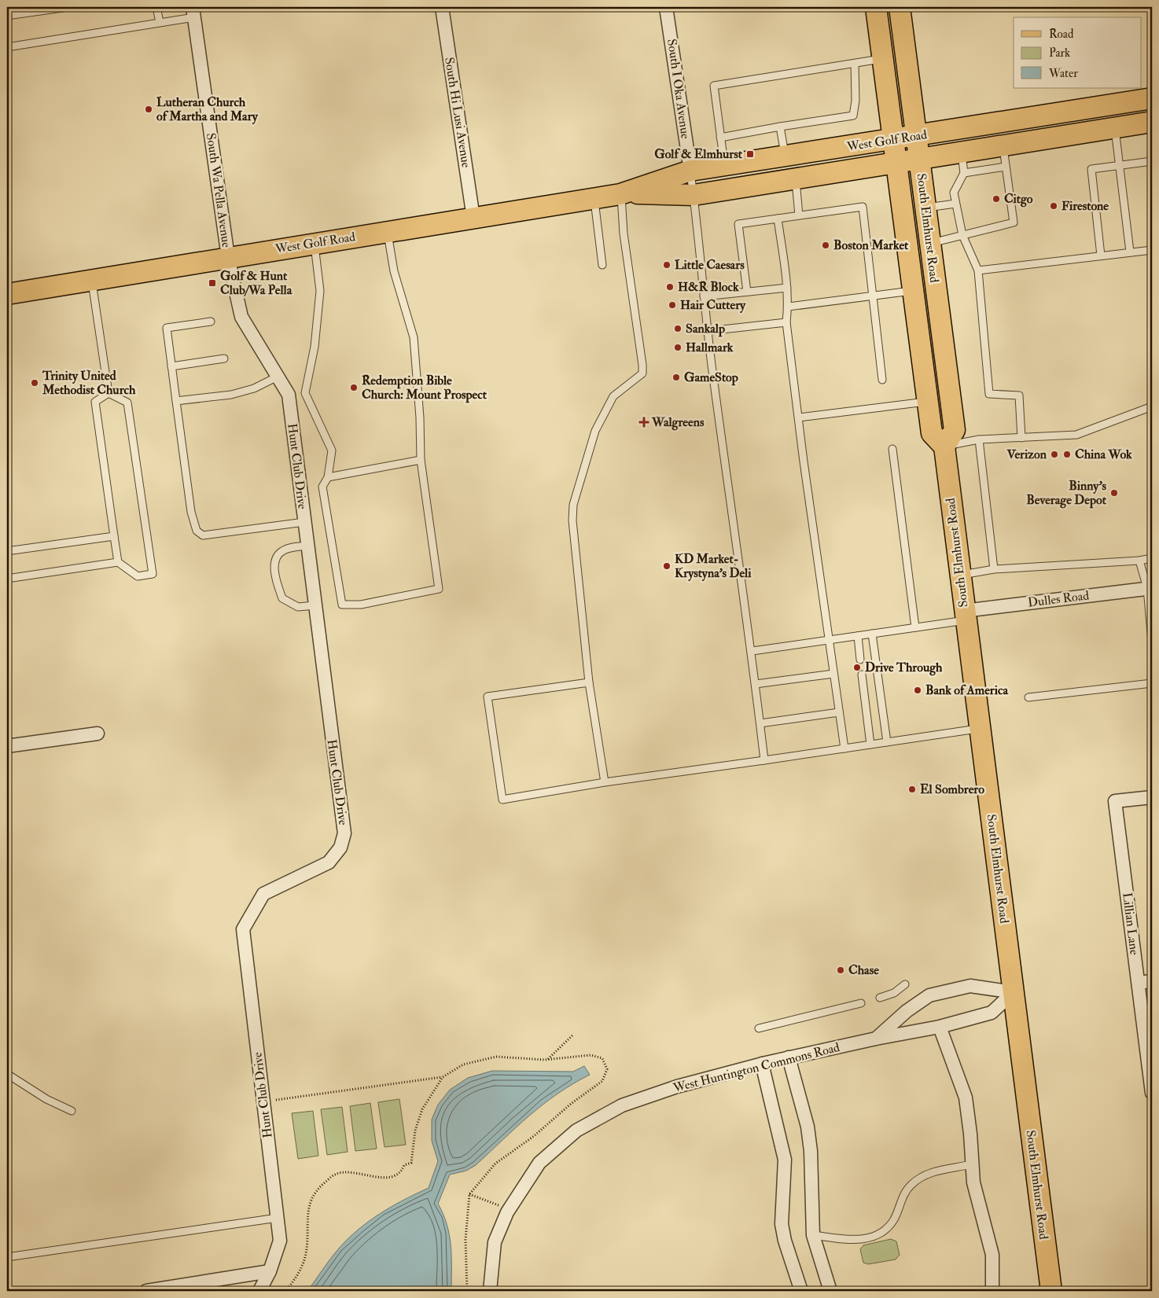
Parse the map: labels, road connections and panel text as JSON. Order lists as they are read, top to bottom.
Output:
{
  "streets": {
    "main road": ["West Golf Road", "South Elmhurst Road"],
    "street": [
      "South I Oka Avenue",
      "South Hi Lusi Avenue",
      "South Wa Pella Avenue",
      "Hunt Club Drive",
      "Dulles Road",
      "Lillian Lane",
      "West Huntington Commons Road"
    ]
  },
  "crossings": [
    ["South I Oka Avenue", "West Golf Road"],
    ["South Hi Lusi Avenue", "West Golf Road"],
    ["West Golf Road", "South Wa Pella Avenue"],
    ["West Golf Road", "South Elmhurst Road"],
    ["West Golf Road", "Hunt Club Drive"],
    ["South Wa Pella Avenue", "Hunt Club Drive"],
    ["South Elmhurst Road", "Dulles Road"],
    ["South Elmhurst Road", "West Huntington Commons Road"]
  ],
  "places": {
    "other": [
      "Lutheran Church of Martha and Mary",
      "Citgo",
      "Firestone",
      "Boston Market",
      "Little Caesars",
      "H&R Block",
      "Hair Cuttery",
      "Sankalp",
      "Hallmark",
      "GameStop",
      "Trinity United Methodist Church",
      "Redemption Bible Church: Mount Prospect",
      "Verizon",
      "China Wok",
      "Binny's Beverage Depot",
      "KD Market- Krystyna's Deli",
      "Drive Through",
      "Bank of America",
      "El Sombrero",
      "Chase"
    ],
    "transit": ["Golf & Elmhurst", "Golf & Hunt Club/Wa Pella"],
    "health": ["Walgreens"]
  },
  "legend": ["Road", "Park", "Water"]
}
